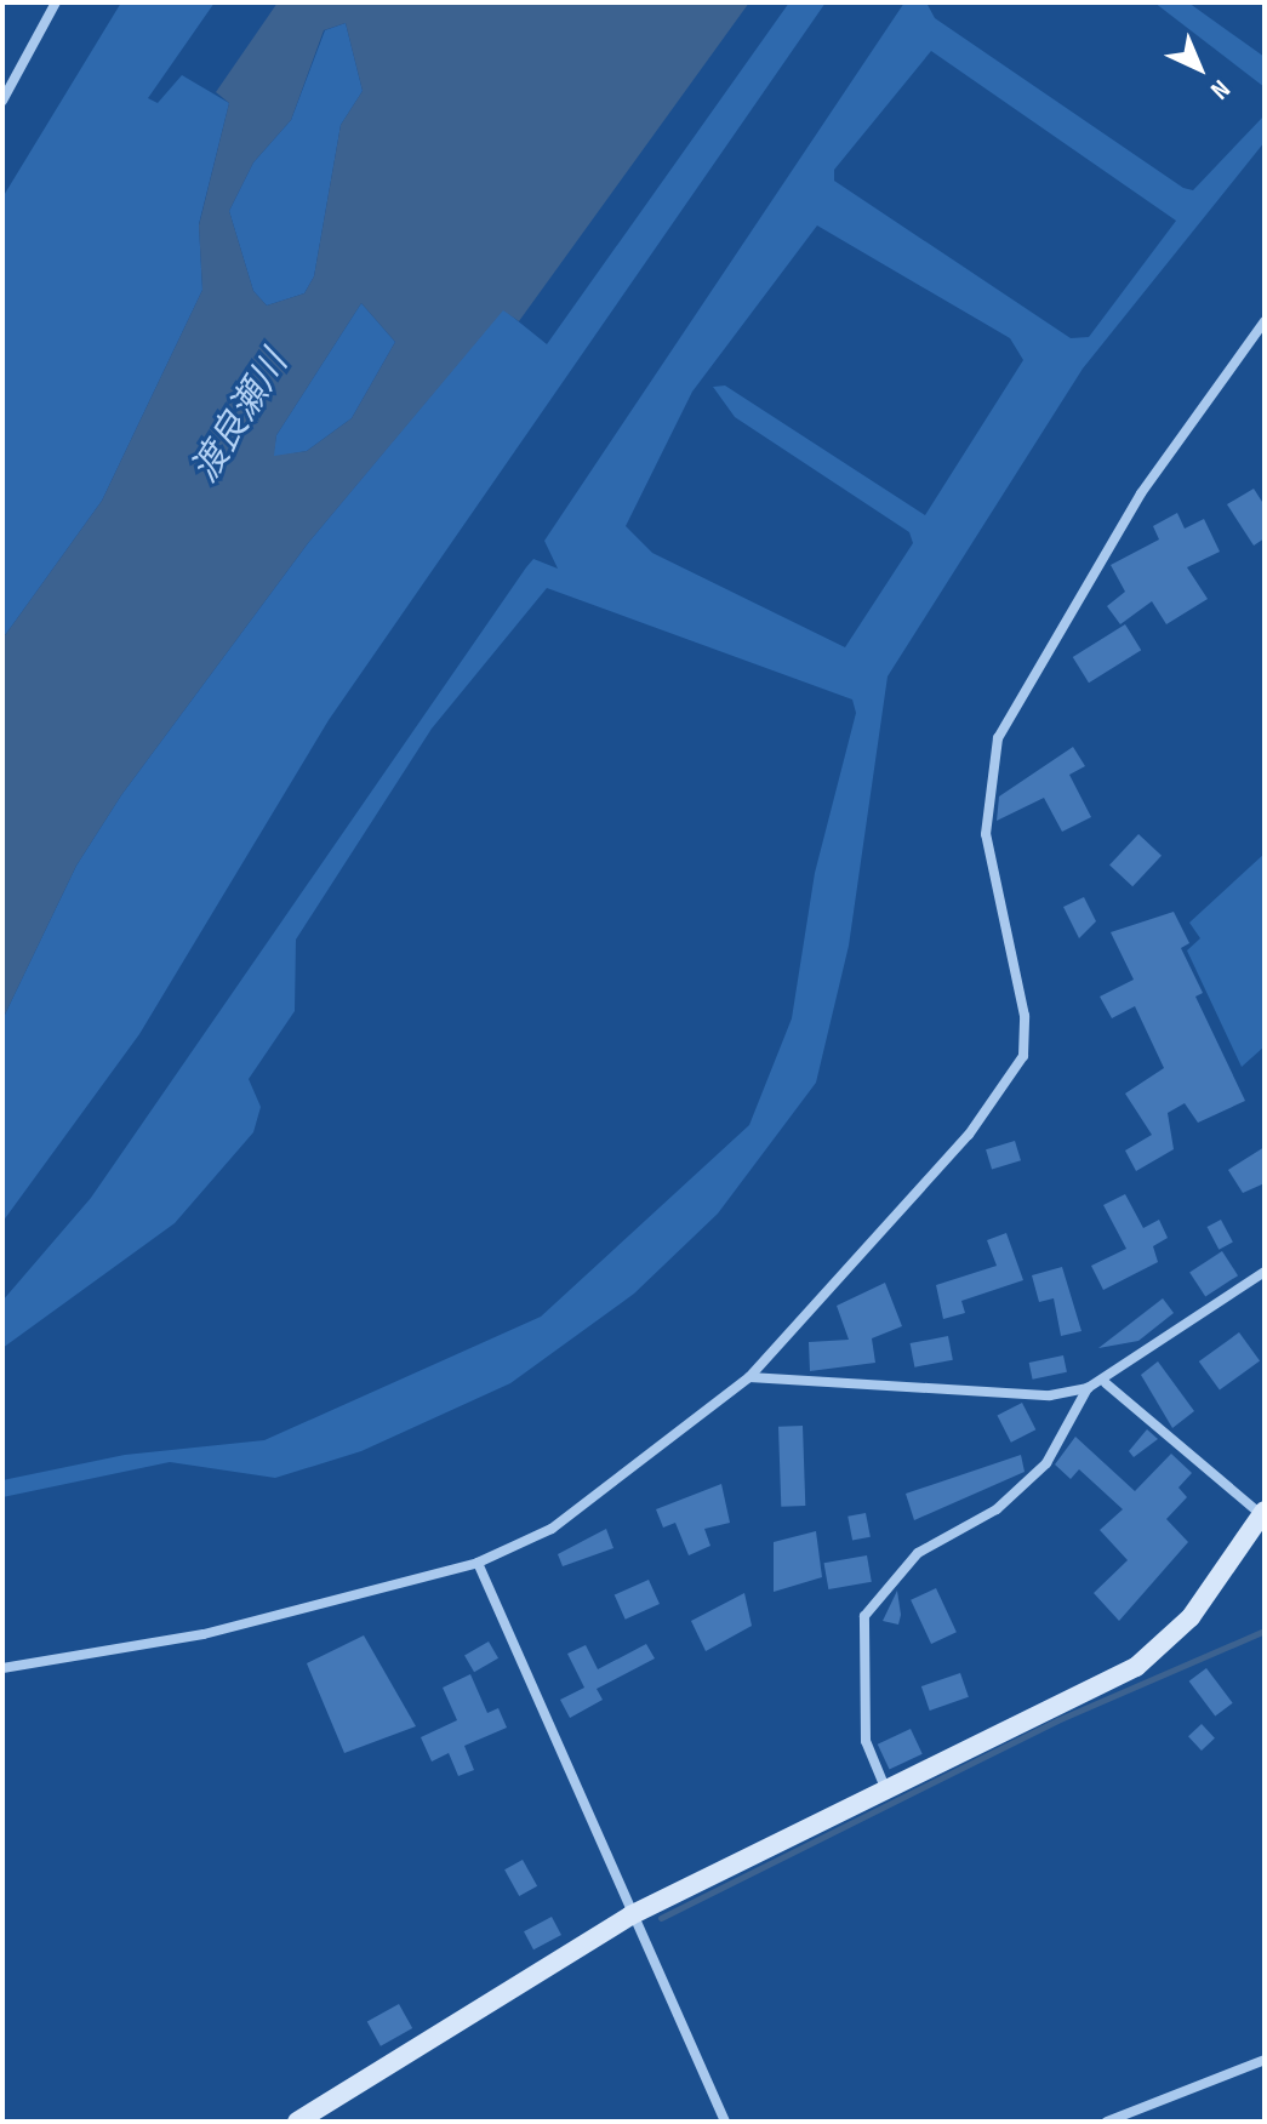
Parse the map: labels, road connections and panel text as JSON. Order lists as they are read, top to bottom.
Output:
{
  "water": ["渡良瀬川"],
  "north": "bottom right"
}
